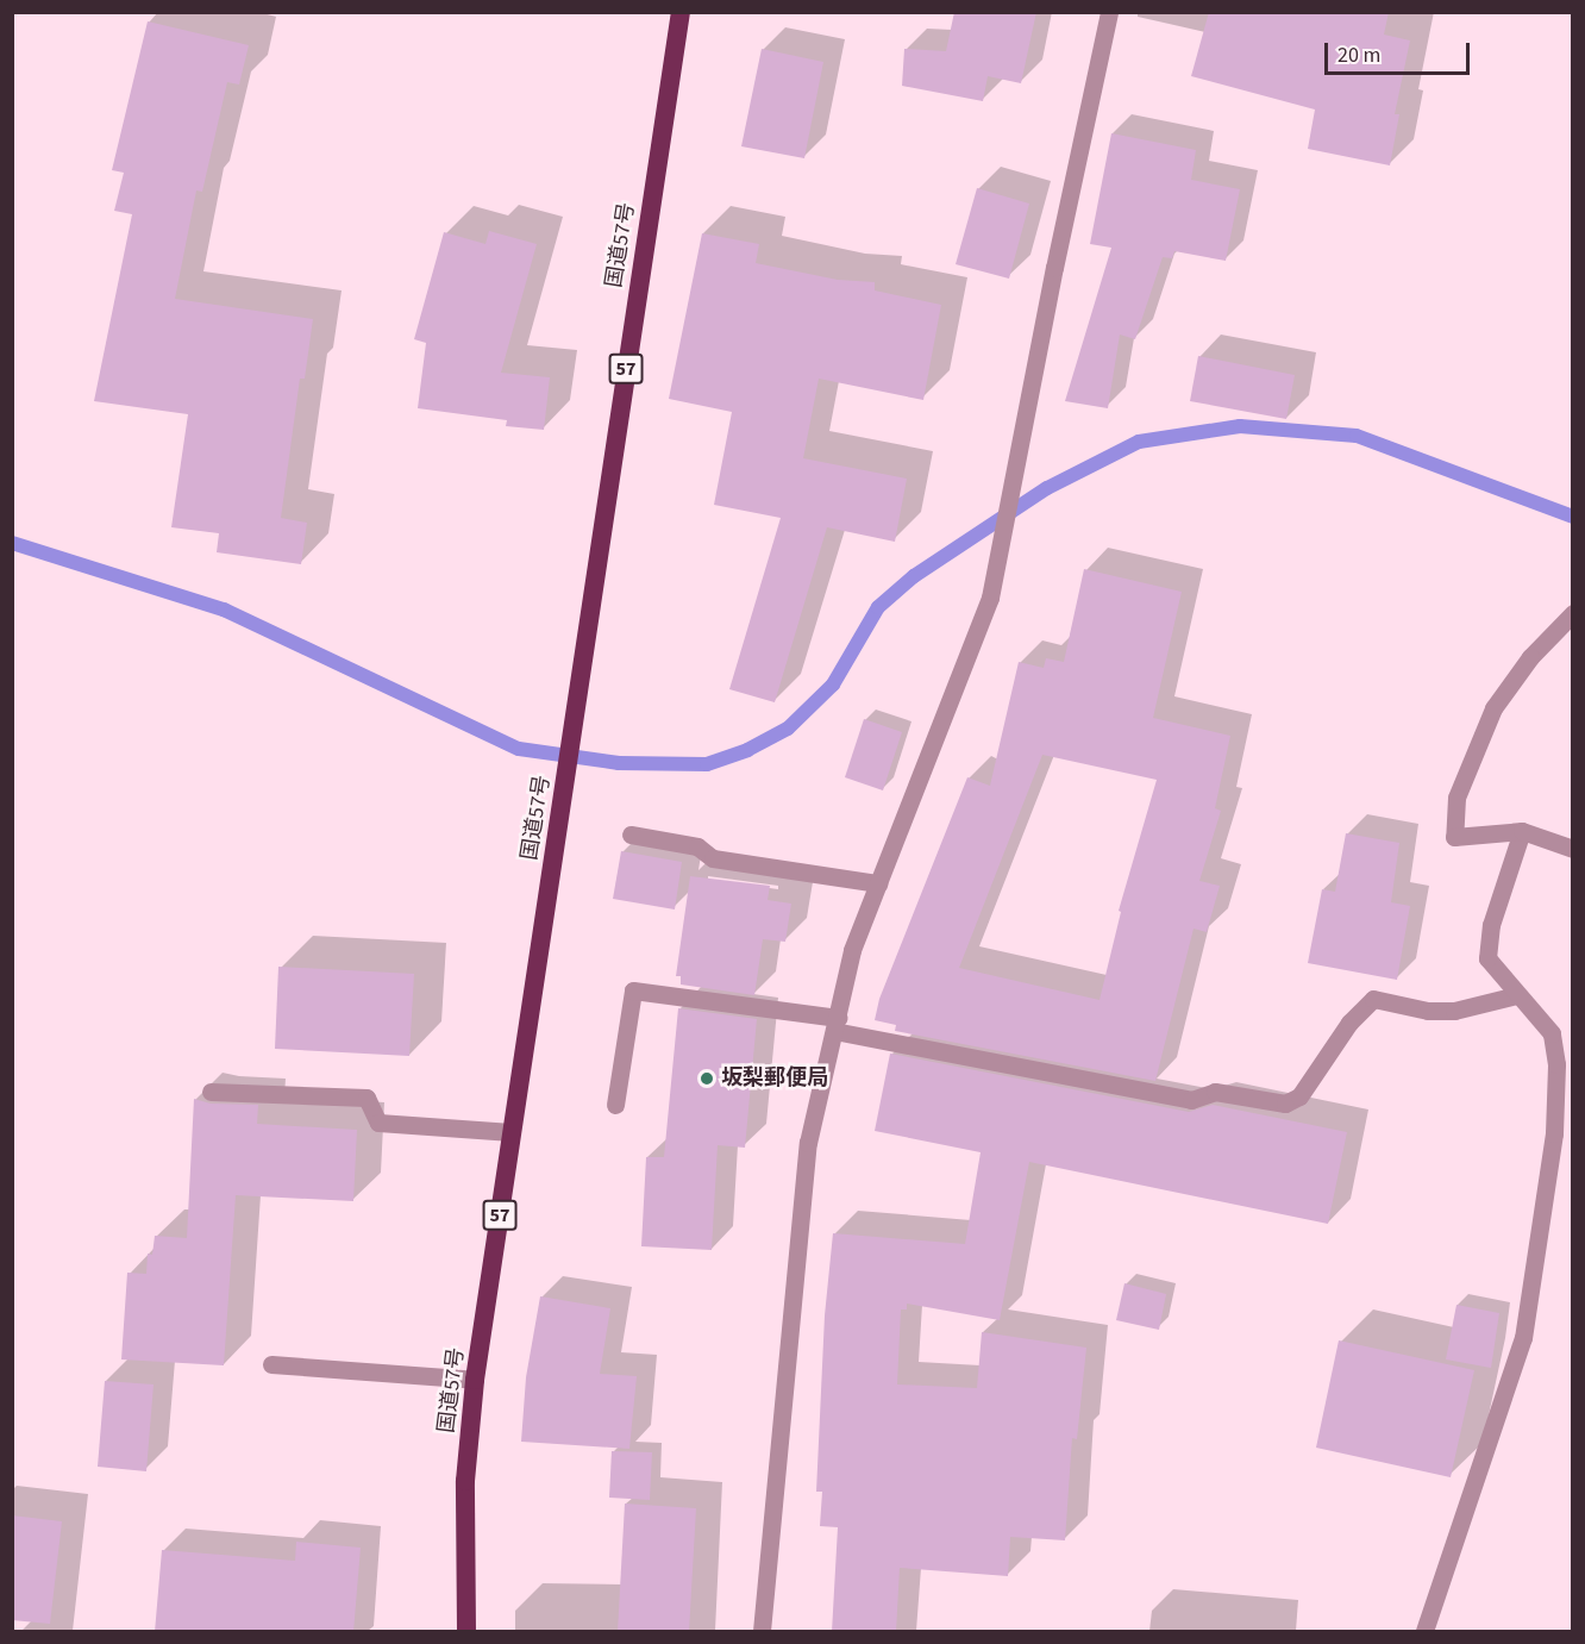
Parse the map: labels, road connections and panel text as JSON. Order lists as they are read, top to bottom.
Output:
{
  "streets": {
    "highway": ["国道57号", "57"]
  },
  "places": ["坂梨郵便局"],
  "scale_bar": "20 m"
}
